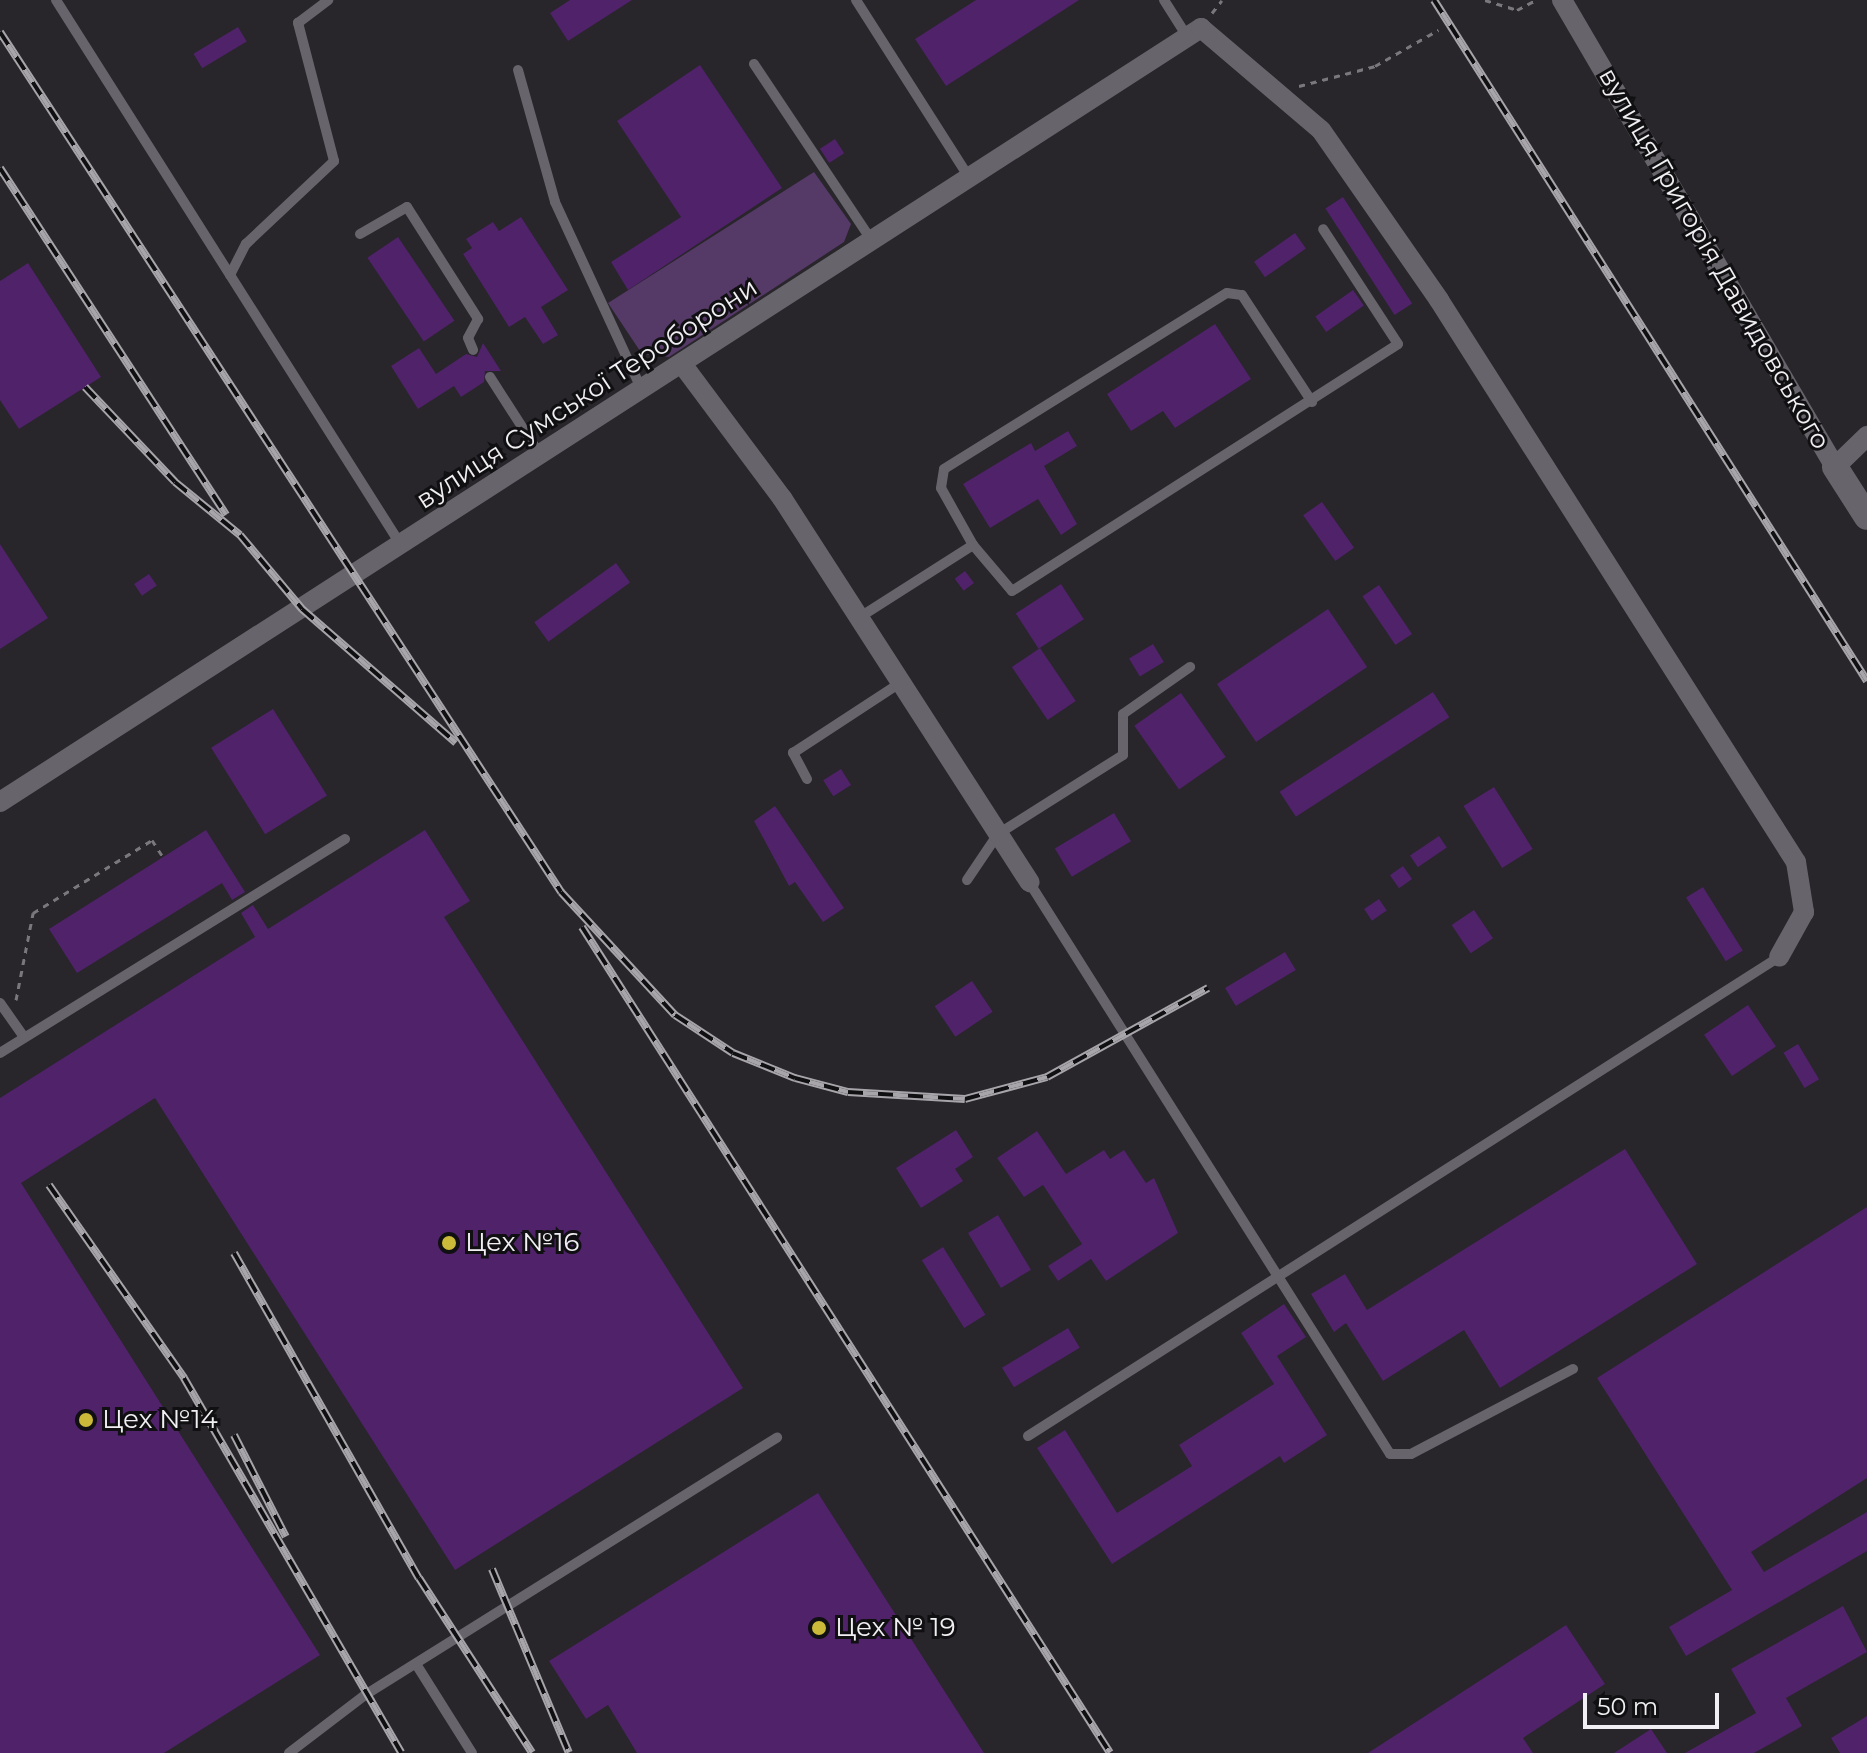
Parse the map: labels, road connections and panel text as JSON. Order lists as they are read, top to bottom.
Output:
{
  "streets": {
    "street": ["вулиця Григорія Давидовського", "вулиця Сумської Тероборони"]
  },
  "places": ["Цех №16", "Цех №14", "Цех № 19"],
  "scale_bar": "50 m"
}
